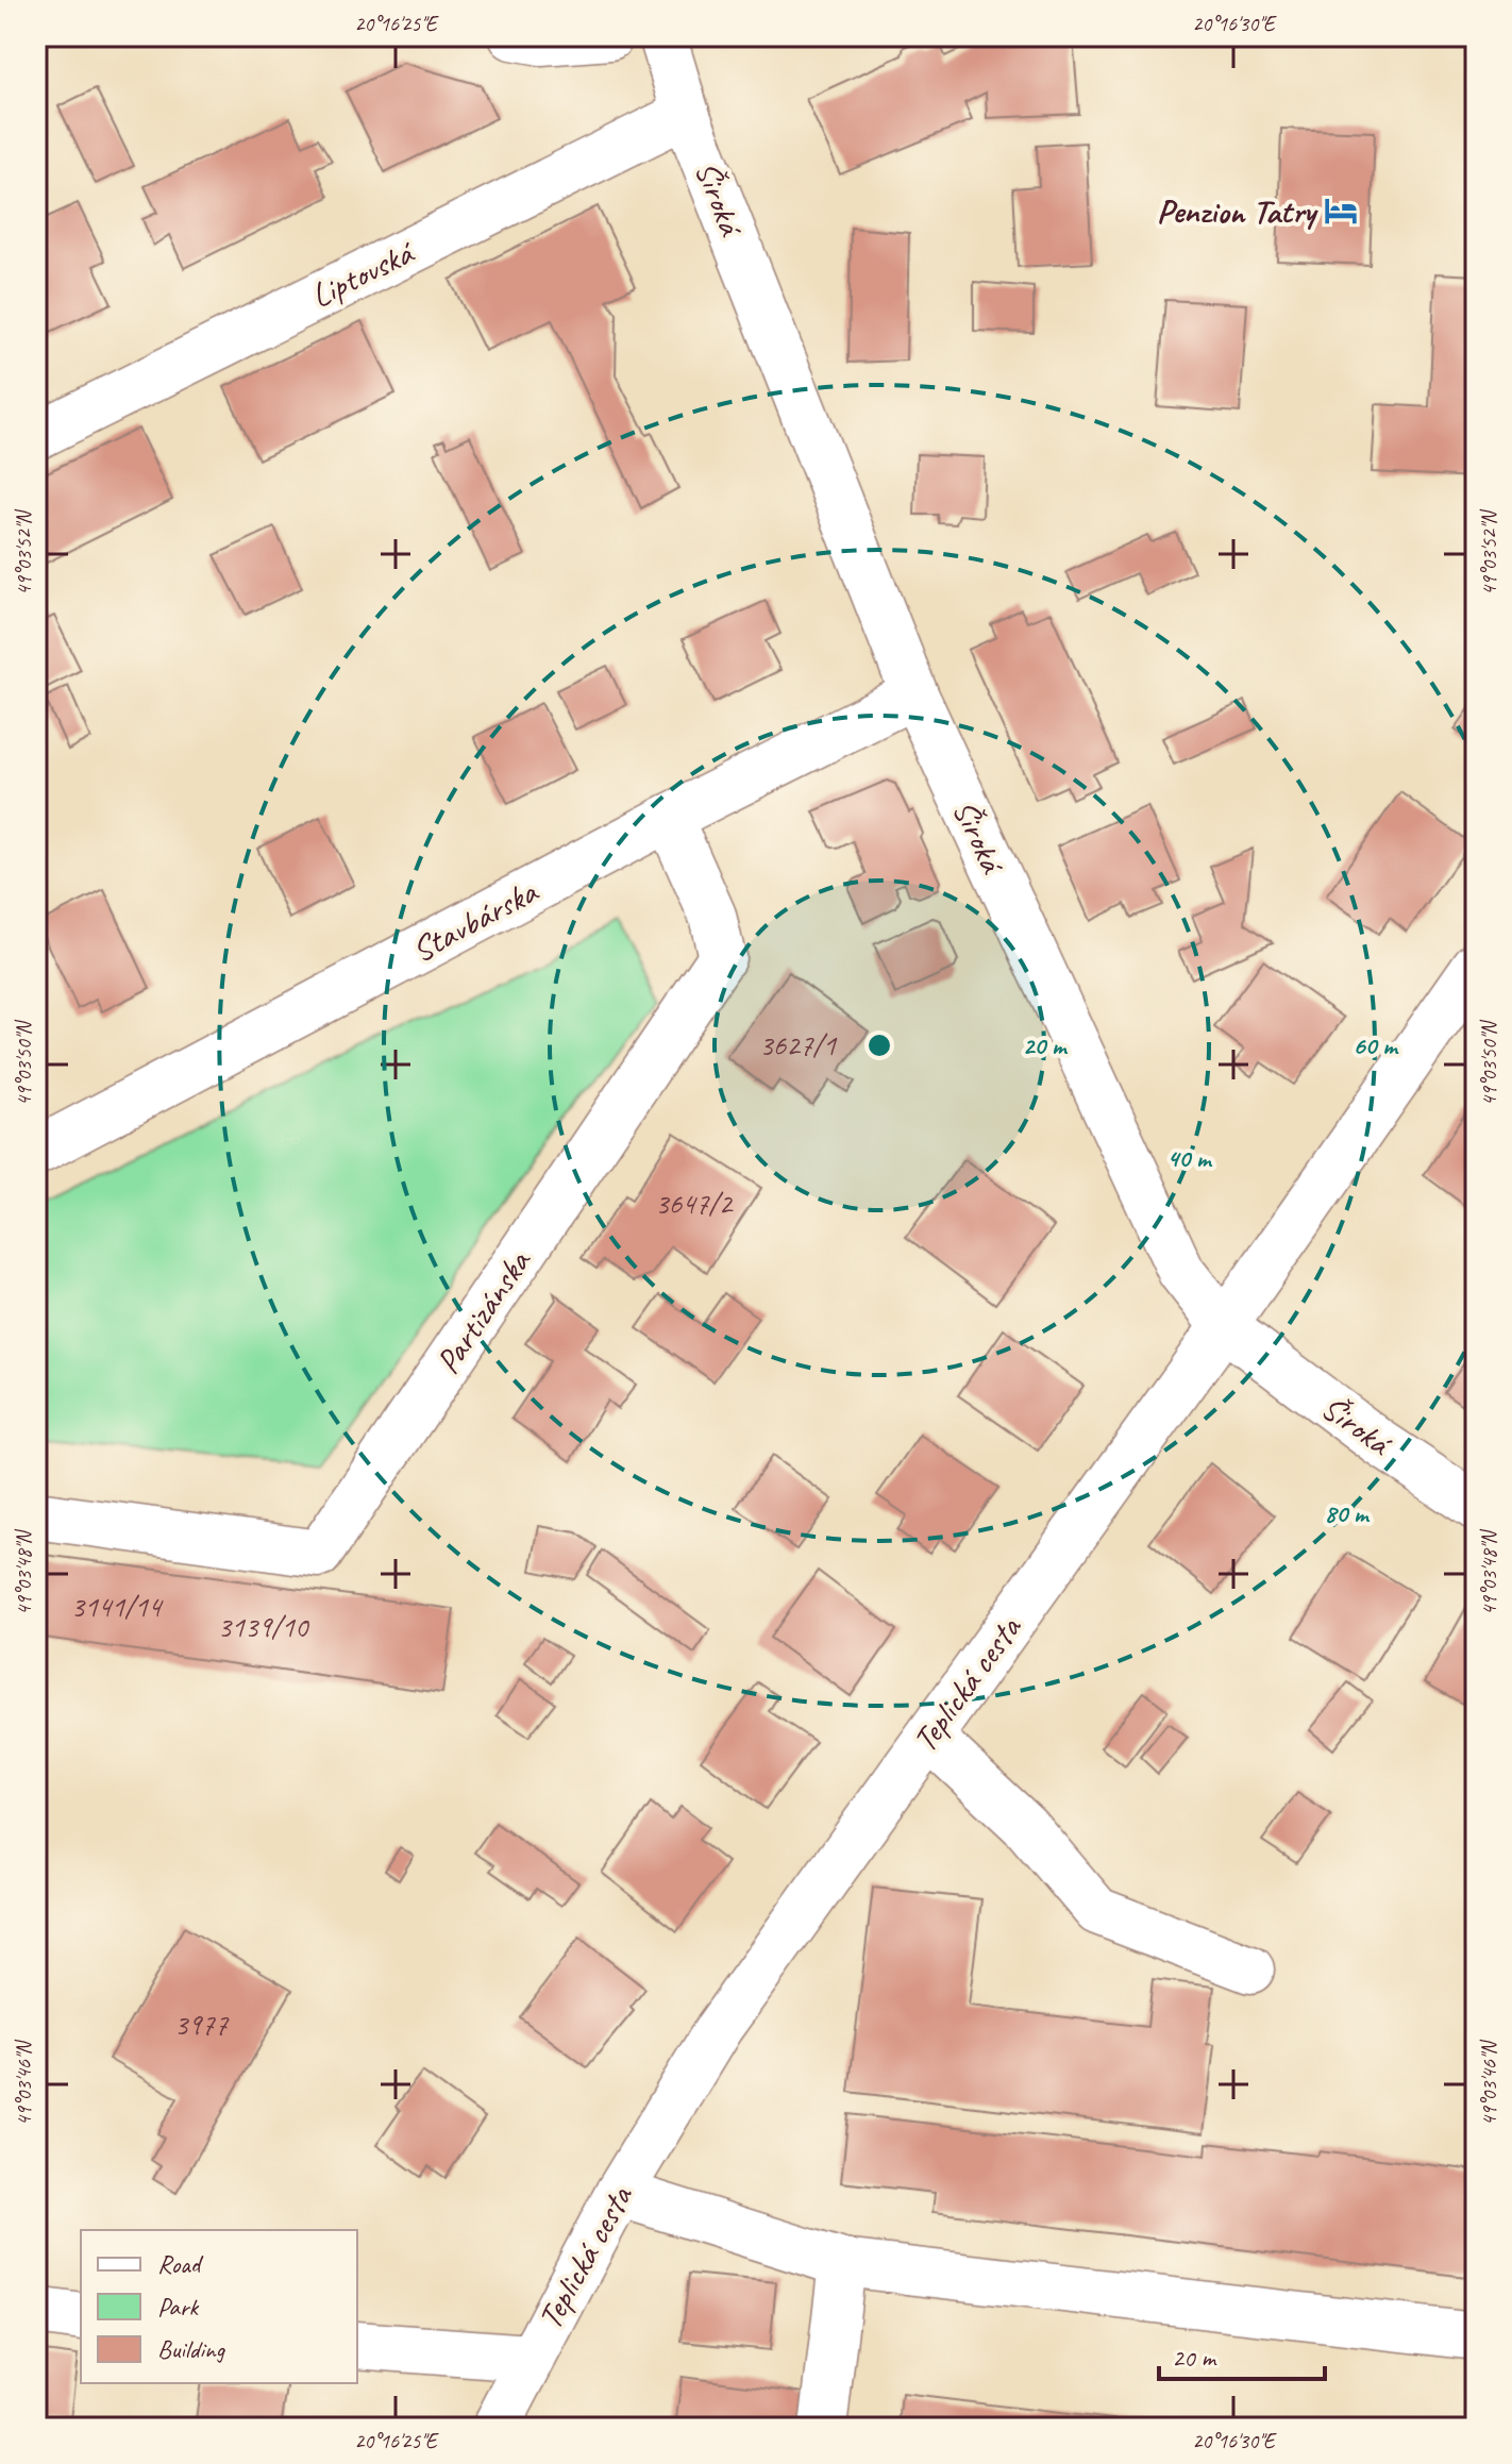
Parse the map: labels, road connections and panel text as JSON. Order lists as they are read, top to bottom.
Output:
{
  "streets": {
    "street": [
      "Široká",
      "Liptovská",
      "Stavbárska",
      "Partizánska",
      "Teplická cesta"
    ]
  },
  "crossings": [
    ["Široká", "Liptovská"],
    ["Široká", "Stavbárska"],
    ["Široká", "Teplická cesta"],
    ["Stavbárska", "Partizánska"]
  ],
  "places": {
    "hotel": ["Penzion Tatry"]
  },
  "house_numbers": [
    "3627/1",
    "3647/2",
    "3141/14",
    "3139/10",
    "3977"
  ],
  "legend": ["Road", "Park", "Building"],
  "scale_bar": "20 m",
  "coordinates": [
    "20°16'25\"E",
    "20°16'30\"E",
    "49°03'52\"N",
    "49°03'50\"N",
    "49°03'48\"N",
    "49°03'46\"N"
  ],
  "rings": [
    "20 m",
    "60 m",
    "40 m",
    "80 m"
  ]
}
